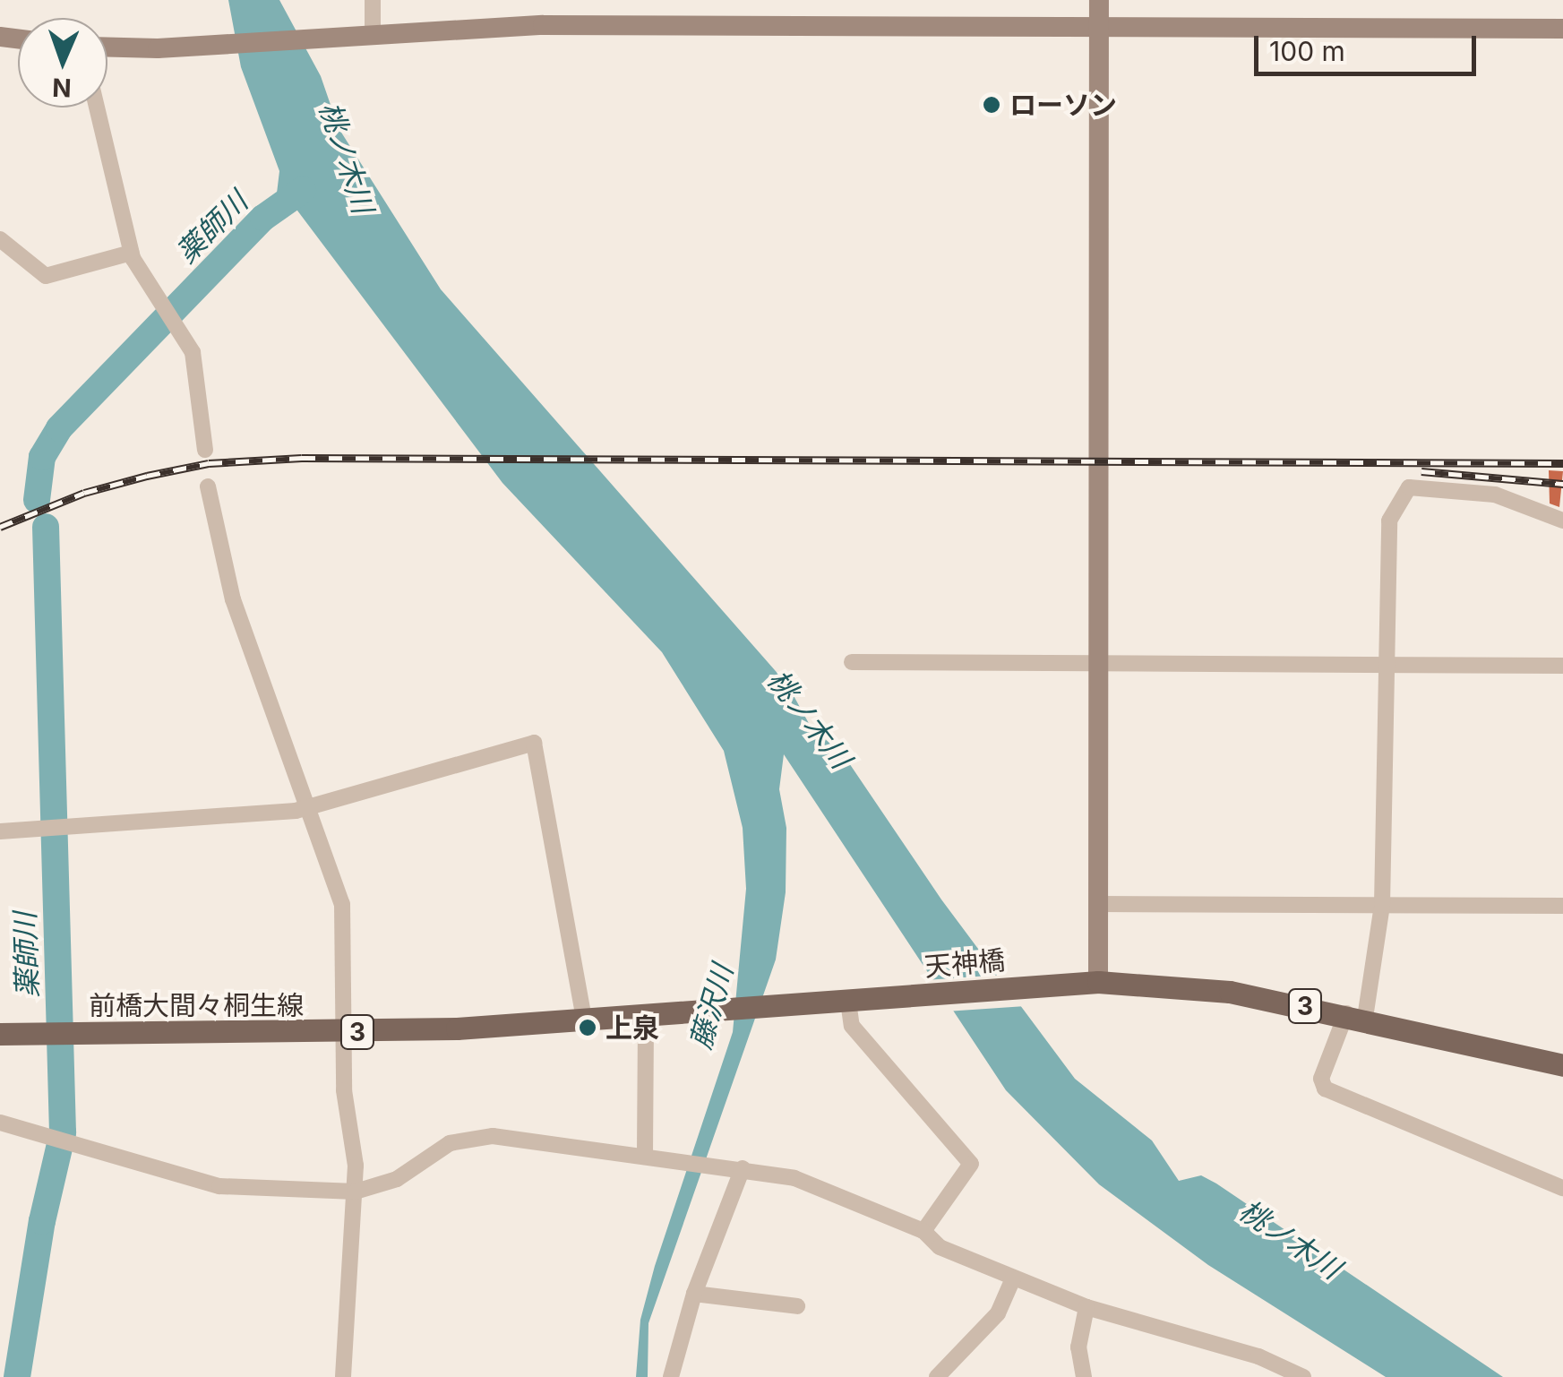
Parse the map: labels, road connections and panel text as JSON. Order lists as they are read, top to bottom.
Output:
{
  "streets": {
    "main road": ["天神橋", "前橋大間々桐生線", "3"]
  },
  "crossings": [
    ["天神橋", "前橋大間々桐生線"],
    ["天神橋", "3"]
  ],
  "water": ["桃ノ木川", "薬師川", "藤沢川"],
  "places": ["ローソン", "上泉"],
  "scale_bar": "100 m",
  "north": "bottom"
}
